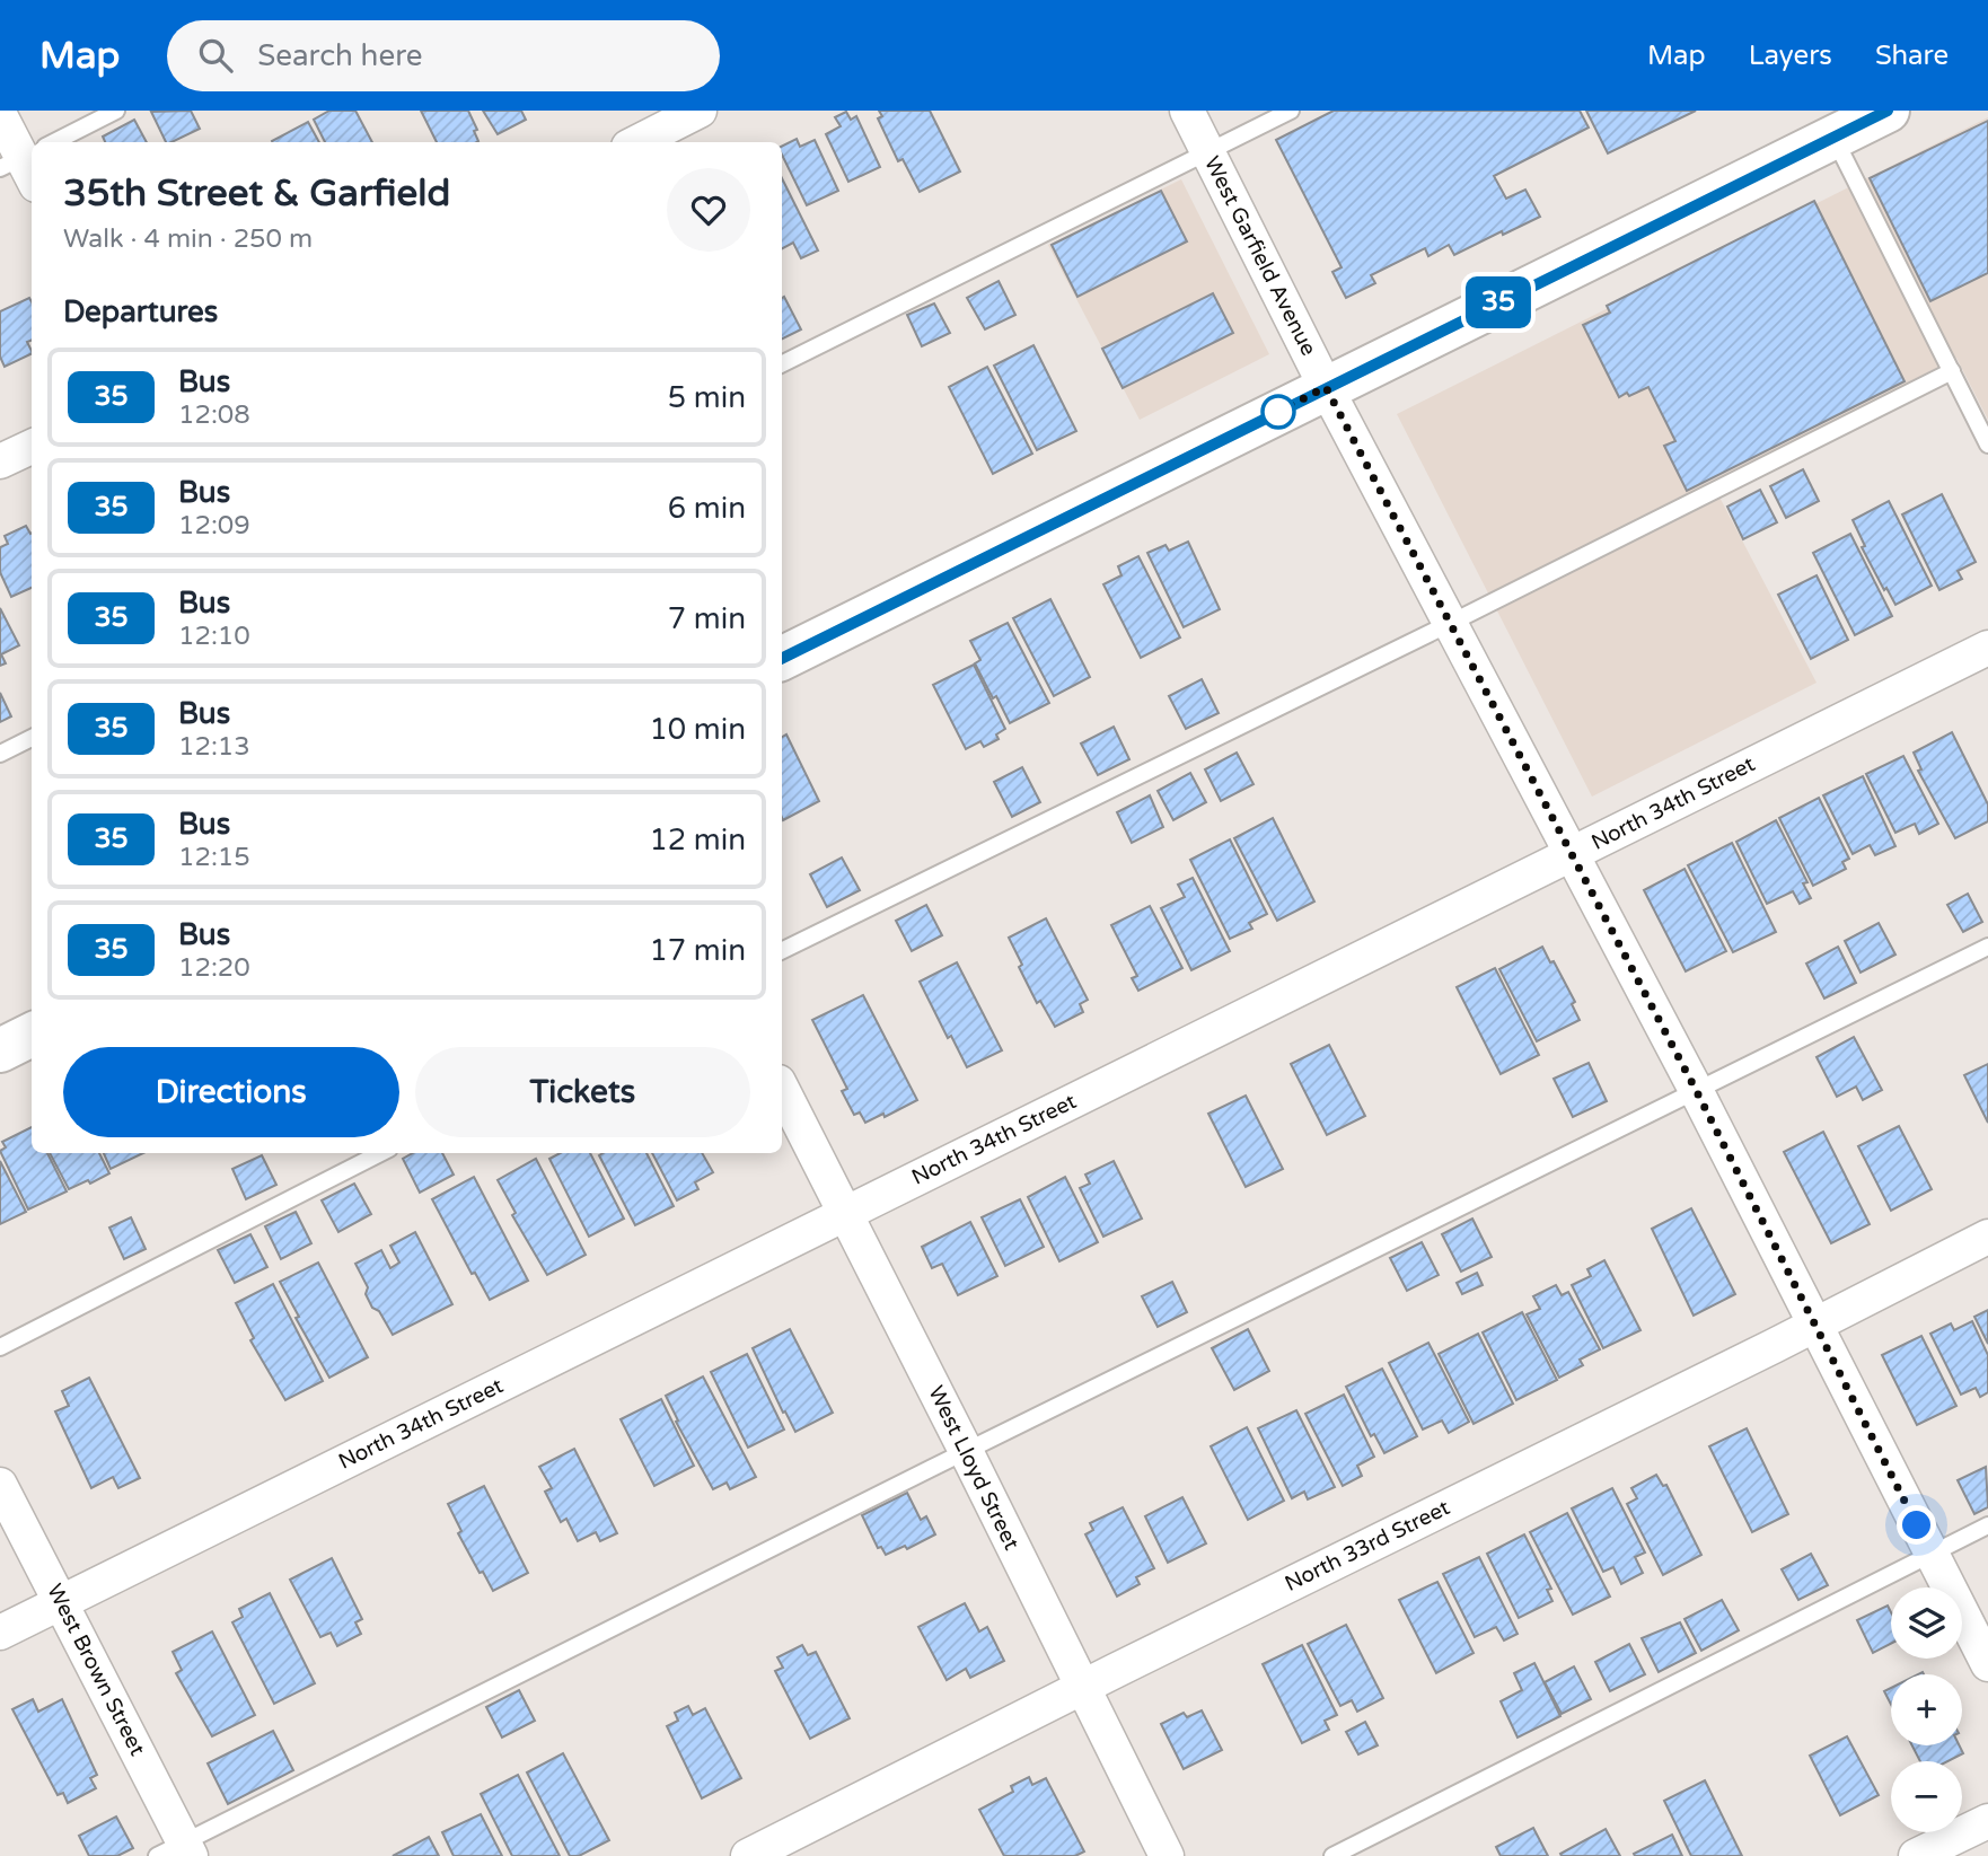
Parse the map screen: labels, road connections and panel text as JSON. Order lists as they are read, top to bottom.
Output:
{
  "streets": {
    "street": [
      "West Garfield Avenue",
      "North 34th Street",
      "West Lloyd Street",
      "North 33rd Street",
      "West Brown Street"
    ]
  },
  "crossings": [
    ["West Garfield Avenue", "North 34th Street"],
    ["West Garfield Avenue", "North 33rd Street"],
    ["North 34th Street", "West Lloyd Street"],
    ["North 34th Street", "West Brown Street"],
    ["West Lloyd Street", "North 33rd Street"]
  ],
  "lines": ["bus line 35"],
  "page": {
    "header": "Map",
    "search": "Search here",
    "nav": ["Map", "Layers", "Share"],
    "on_map": "35",
    "heading": [
      ["35th Street & Garfield", "Walk · 4 min · 250 m"],
      "Departures"
    ],
    "list": [
      {
        "mark": "35",
        "name": "Bus",
        "note": "12:08",
        "value": "5 min"
      },
      {
        "mark": "35",
        "name": "Bus",
        "note": "12:09",
        "value": "6 min"
      },
      {
        "mark": "35",
        "name": "Bus",
        "note": "12:10",
        "value": "7 min"
      },
      {
        "mark": "35",
        "name": "Bus",
        "note": "12:13",
        "value": "10 min"
      },
      {
        "mark": "35",
        "name": "Bus",
        "note": "12:15",
        "value": "12 min"
      },
      {
        "mark": "35",
        "name": "Bus",
        "note": "12:20",
        "value": "17 min"
      }
    ],
    "buttons": ["Directions", "Tickets"],
    "map_buttons": ["+", "−"]
  }
}
